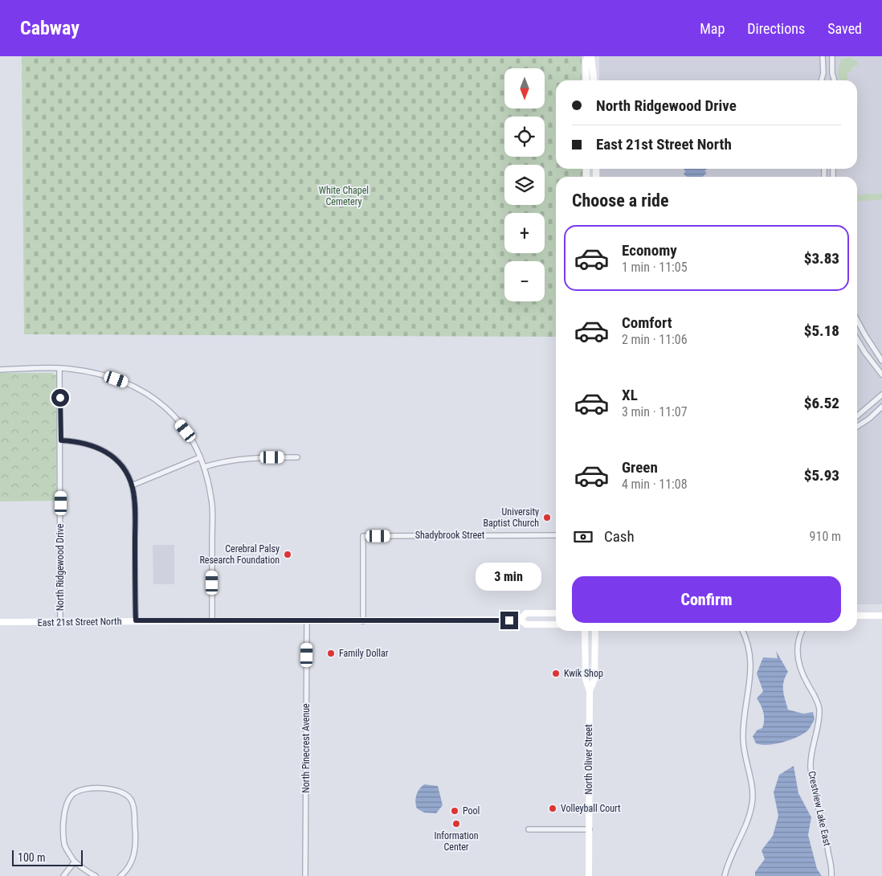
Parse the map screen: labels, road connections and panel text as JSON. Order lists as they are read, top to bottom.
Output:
{
  "streets": {
    "main road": ["East 21st Street North", "North Oliver Street"],
    "street": [
      "Shadybrook Street",
      "North Ridgewood Drive",
      "North Pinecrest Avenue",
      "Crestview Lake East"
    ]
  },
  "crossings": [
    ["Shadybrook Street", "East 21st Street North"],
    ["North Ridgewood Drive", "East 21st Street North"],
    ["East 21st Street North", "North Pinecrest Avenue"]
  ],
  "parks": ["White Chapel Cemetery"],
  "places": [
    "University Baptist Church",
    "Cerebral Palsy Research Foundation",
    "Family Dollar",
    "Kwik Shop",
    "Volleyball Court",
    "Pool",
    "Information Center"
  ],
  "scale_bar": "100 m",
  "north": "bottom",
  "page": {
    "header": "Cabway",
    "nav": ["Map", "Directions", "Saved"],
    "map_buttons": ["+", "−"],
    "banner": ["North Ridgewood Drive", "East 21st Street North"],
    "heading": "Choose a ride",
    "list": [
      {
        "name": "Economy",
        "note": "1 min · 11:05",
        "value": "$3.83"
      },
      {
        "name": "Comfort",
        "note": "2 min · 11:06",
        "value": "$5.18"
      },
      {
        "name": "XL",
        "note": "3 min · 11:07",
        "value": "$6.52"
      },
      {
        "name": "Green",
        "note": "4 min · 11:08",
        "value": "$5.93"
      }
    ],
    "pay": ["Cash", "910 m"],
    "bubble": "3 min",
    "buttons": "Confirm",
    "scale": "100 m"
  }
}
